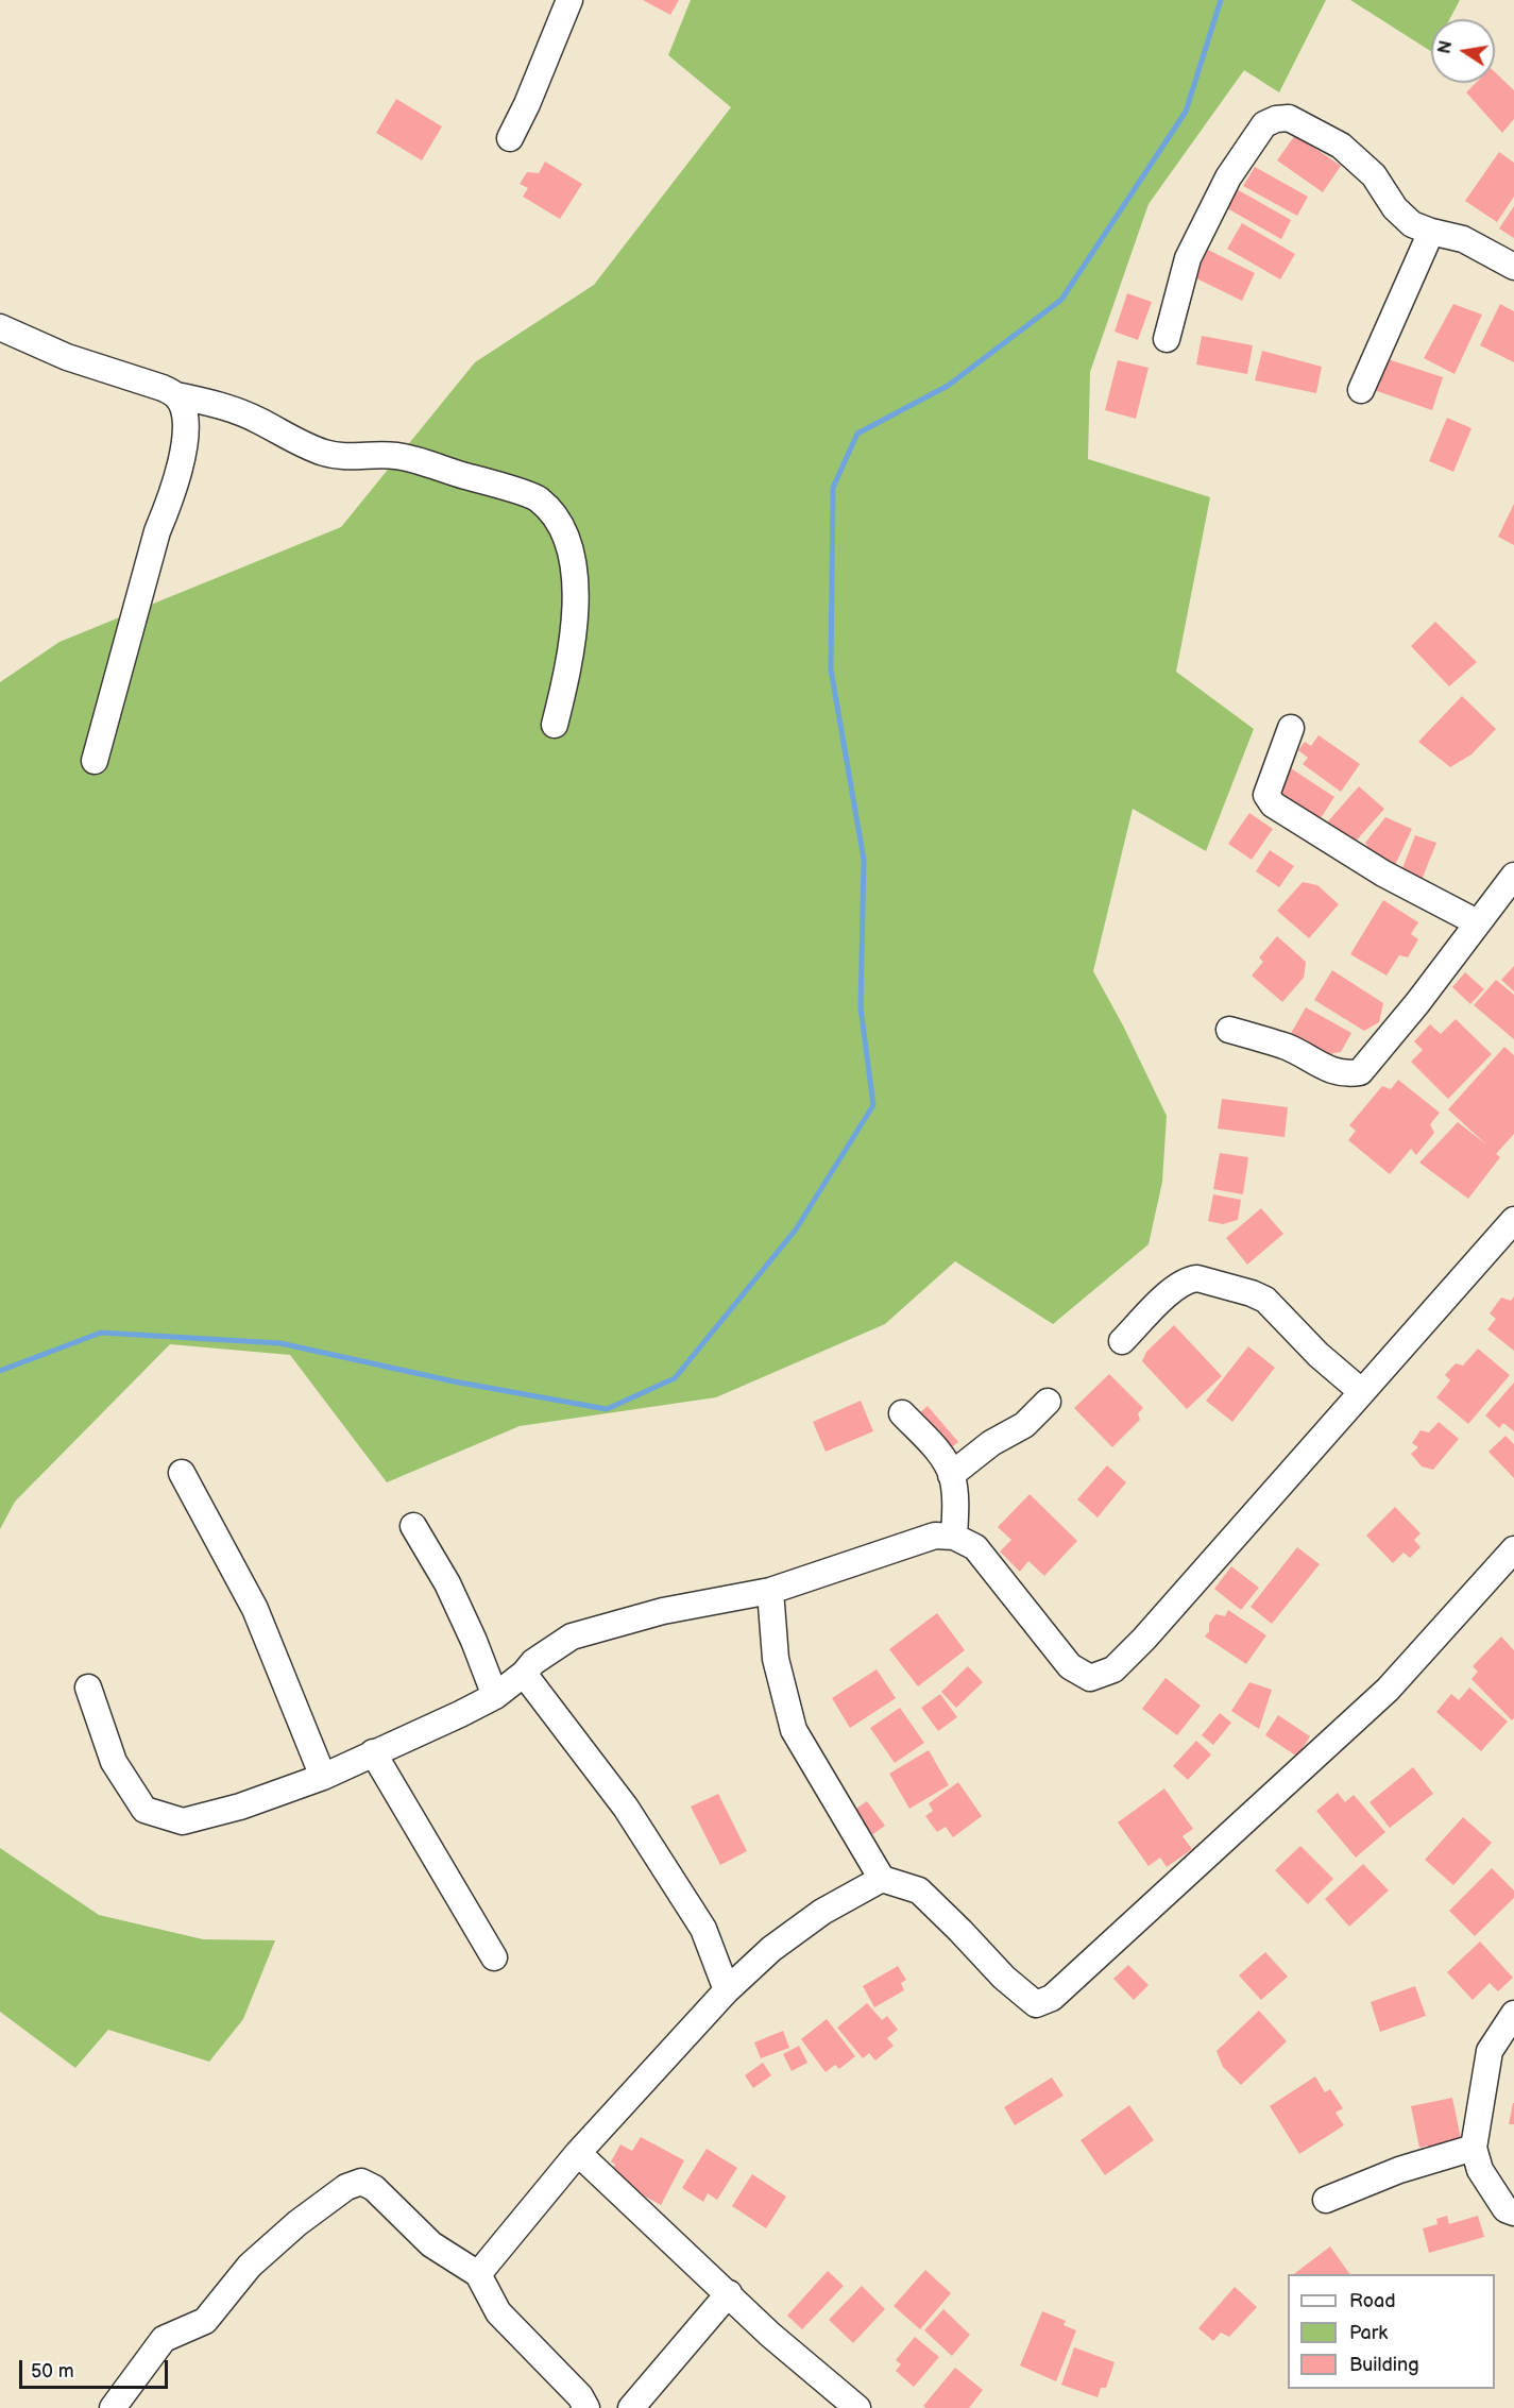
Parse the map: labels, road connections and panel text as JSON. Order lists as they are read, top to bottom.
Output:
{
  "legend": ["Road", "Park", "Building"],
  "scale_bar": "50 m",
  "north": "left"
}
